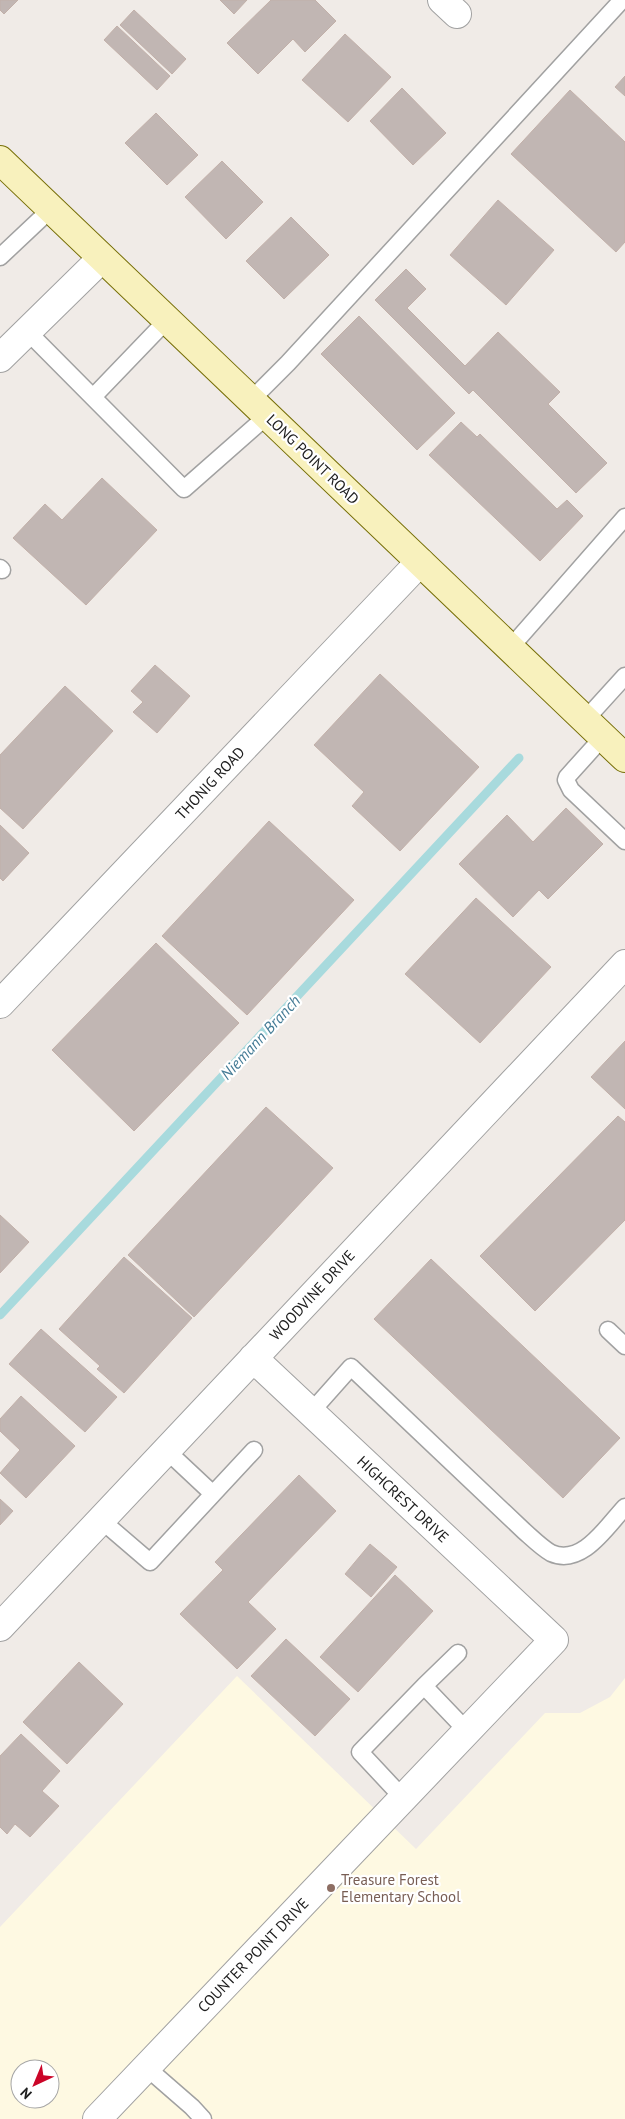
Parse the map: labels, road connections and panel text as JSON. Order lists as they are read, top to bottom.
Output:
{
  "streets": {
    "main road": ["LONG POINT ROAD"],
    "street": [
      "THONIG ROAD",
      "WOODVINE DRIVE",
      "HIGHCREST DRIVE",
      "COUNTER POINT DRIVE"
    ]
  },
  "crossings": [
    ["LONG POINT ROAD", "THONIG ROAD"],
    ["WOODVINE DRIVE", "HIGHCREST DRIVE"],
    ["HIGHCREST DRIVE", "COUNTER POINT DRIVE"]
  ],
  "water": ["Niemann Branch"],
  "places": ["Treasure Forest Elementary School"],
  "north": "bottom left"
}
